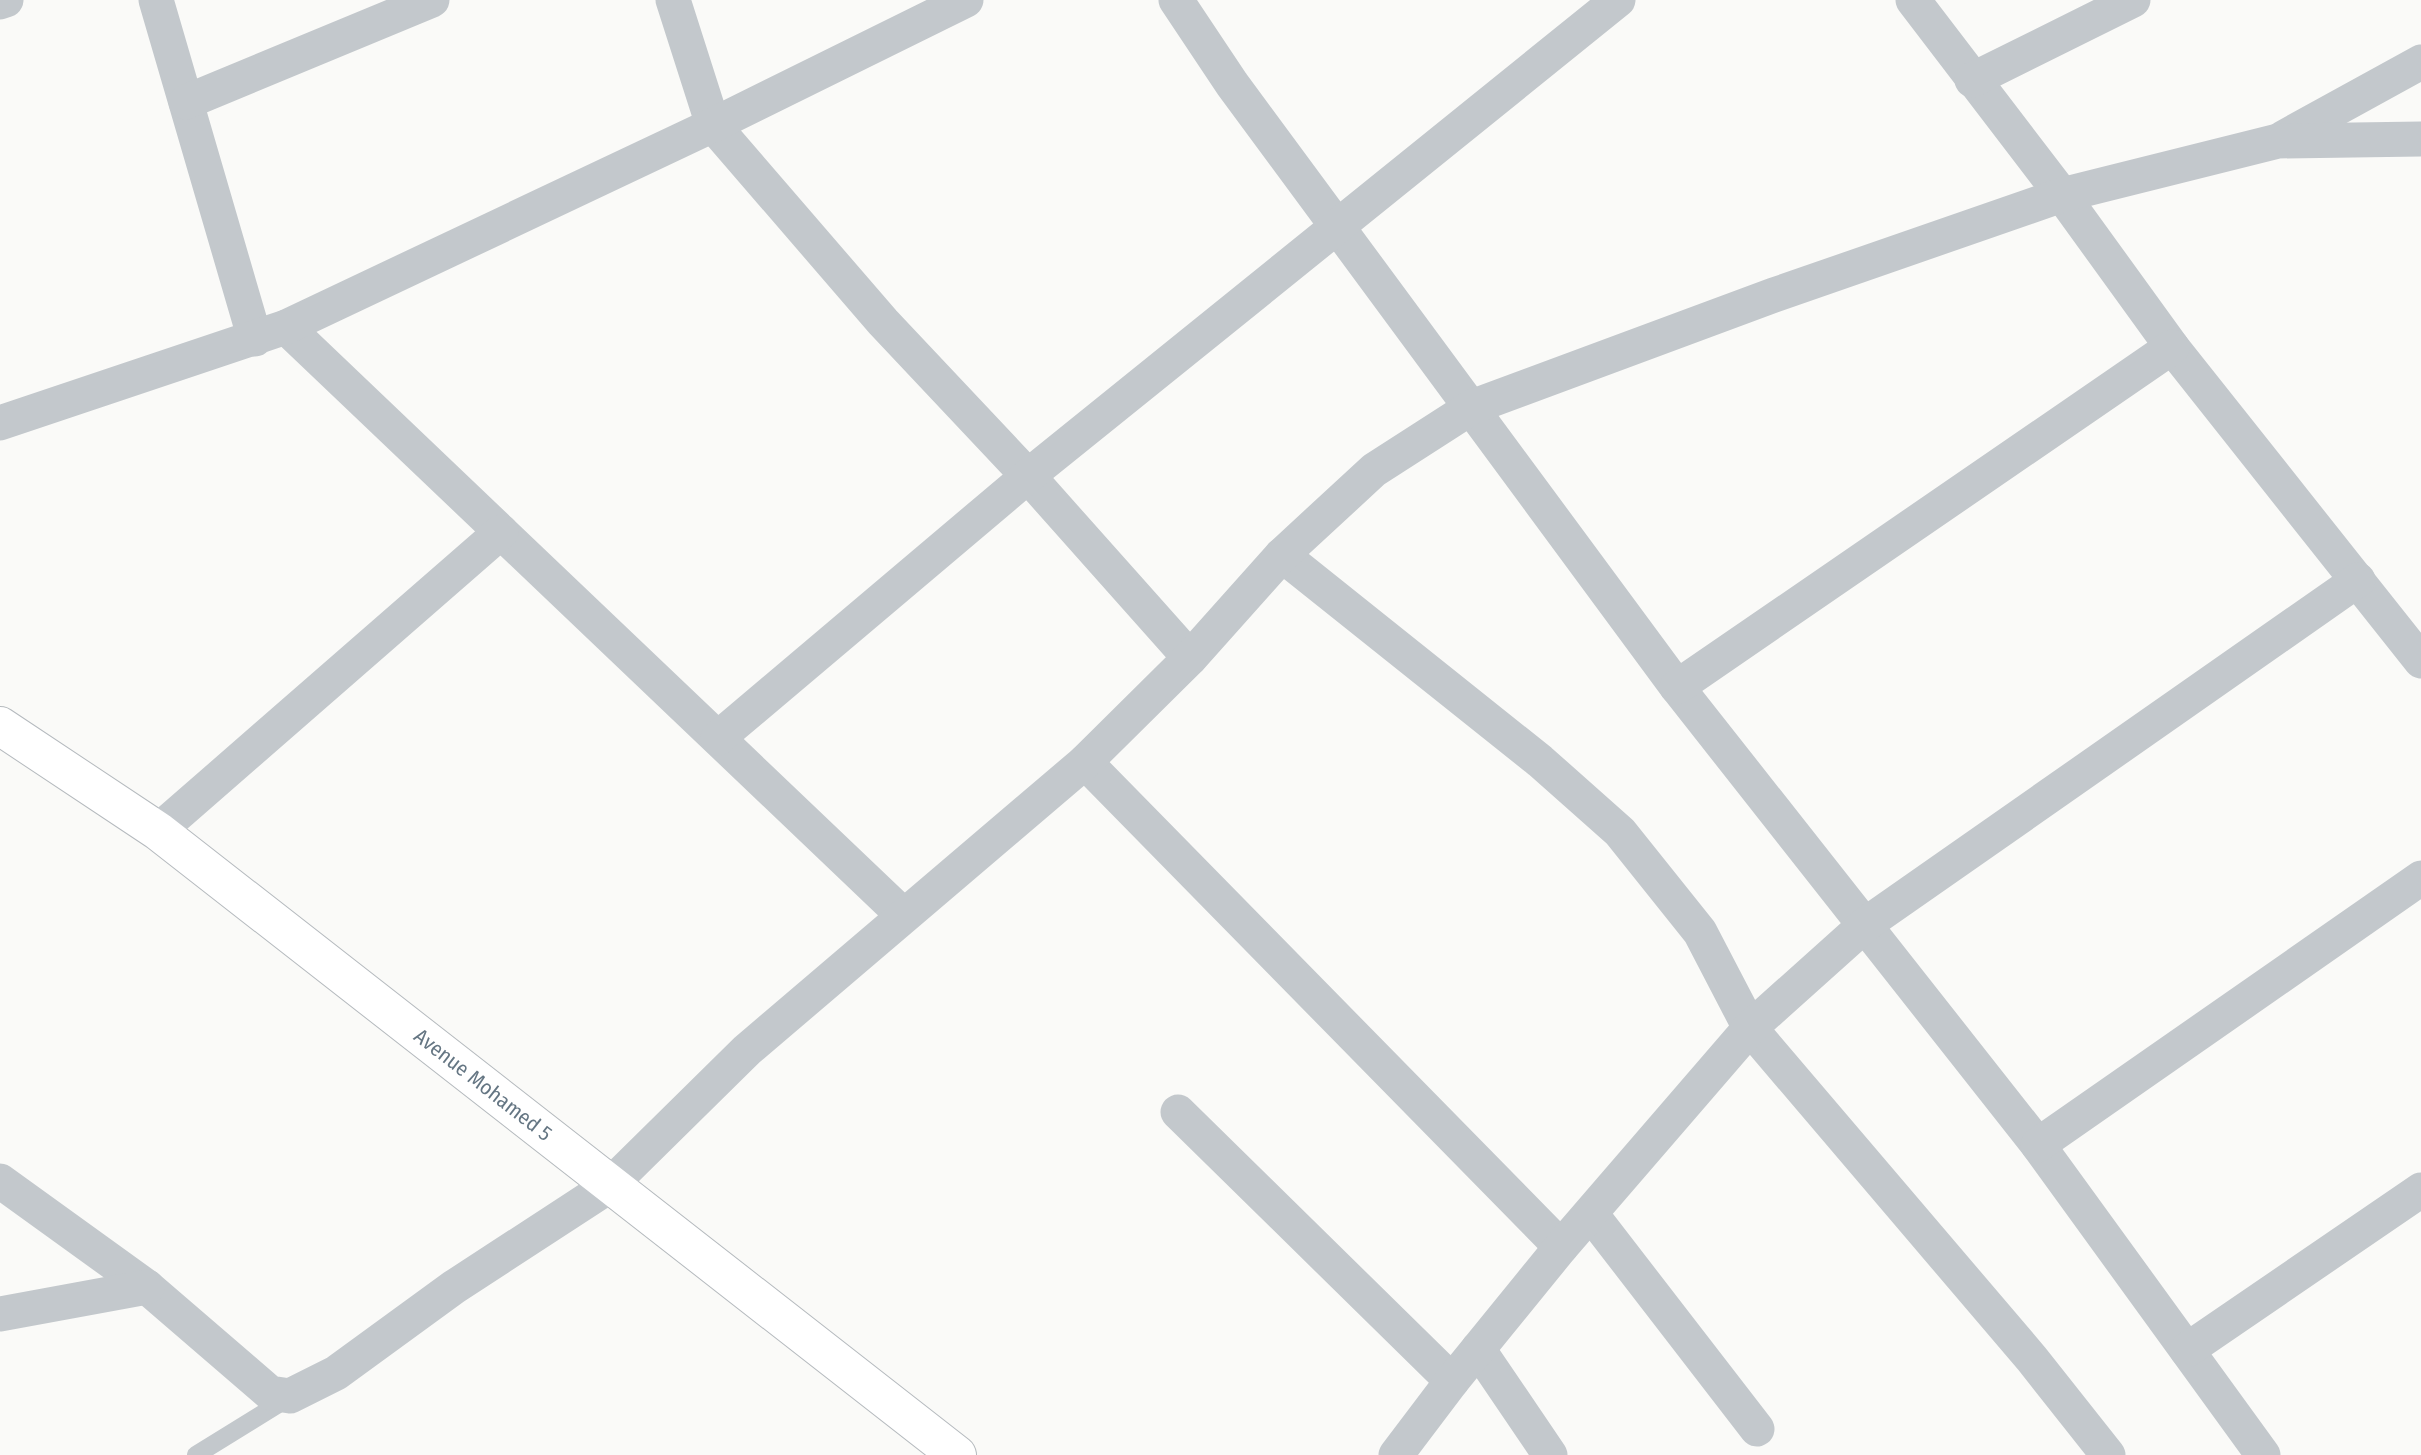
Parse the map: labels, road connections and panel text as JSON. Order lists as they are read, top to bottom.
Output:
{
  "streets": {
    "main road": ["Avenue Mohamed 5"]
  }
}
